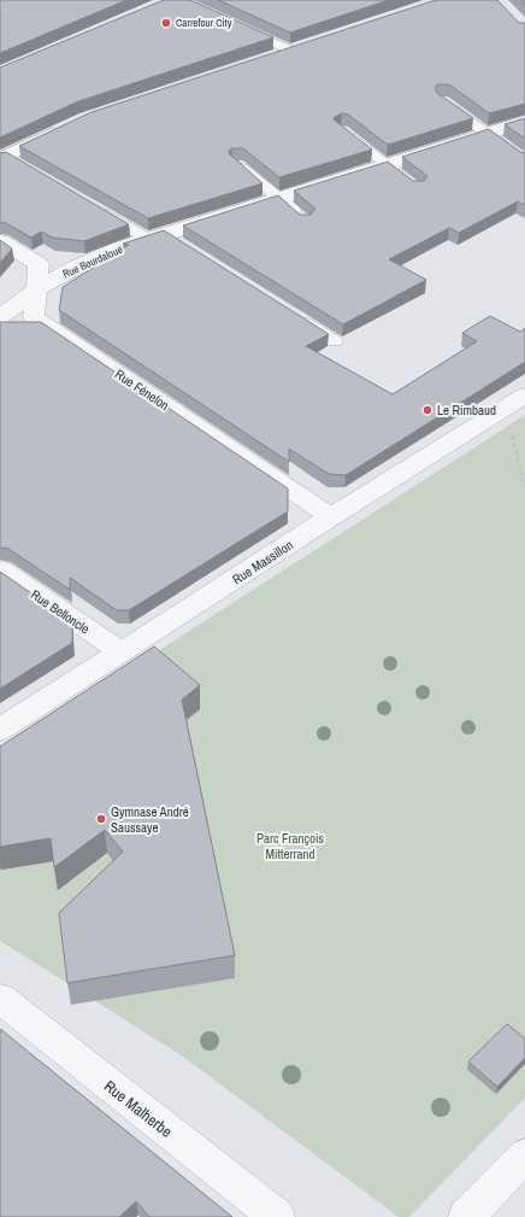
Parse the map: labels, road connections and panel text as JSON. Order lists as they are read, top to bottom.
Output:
{
  "streets": {
    "street": [
      "Rue Bourdaloue",
      "Rue Fénelon",
      "Rue Massillon",
      "Rue Belloncle",
      "Rue Malherbe"
    ]
  },
  "crossings": [
    ["Rue Bourdaloue", "Rue Fénelon"],
    ["Rue Fénelon", "Rue Massillon"],
    ["Rue Massillon", "Rue Belloncle"]
  ],
  "parks": ["Parc François Mitterrand"],
  "places": ["Carrefour City", "Le Rimbaud", "Gymnase André Saussaye"]
}
